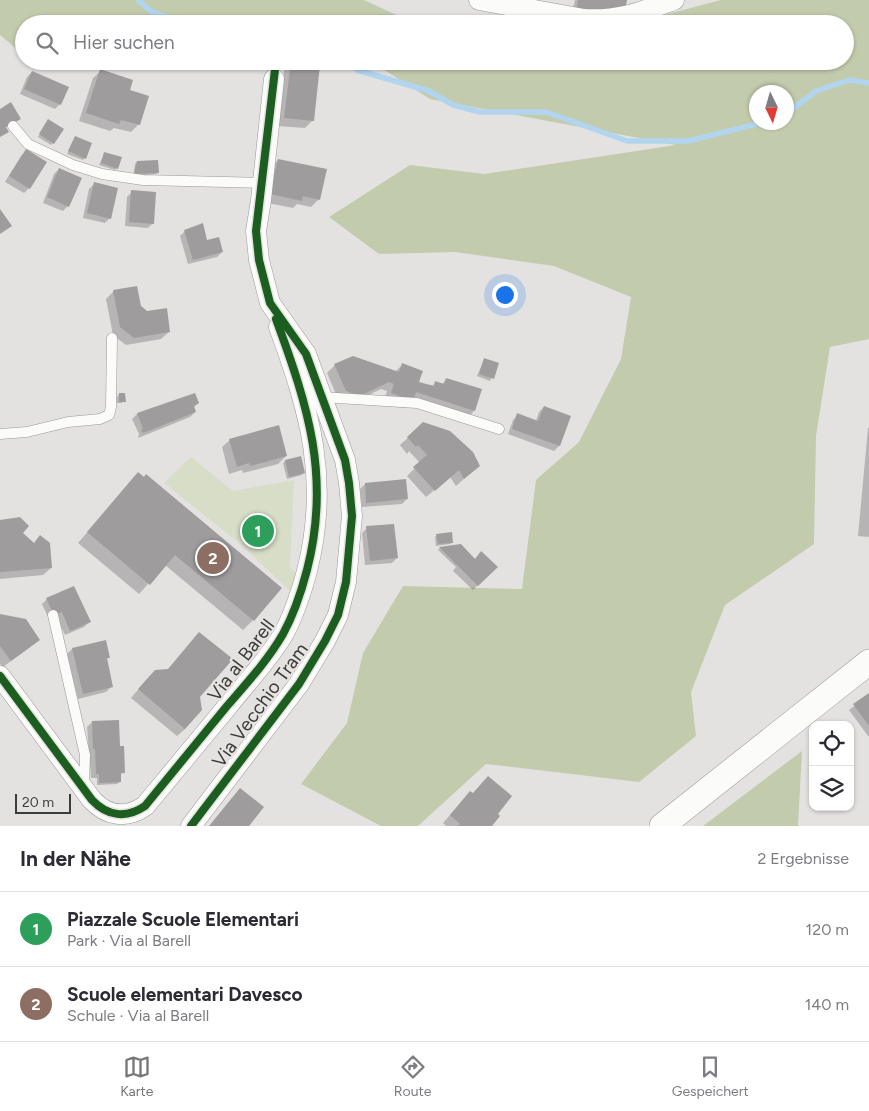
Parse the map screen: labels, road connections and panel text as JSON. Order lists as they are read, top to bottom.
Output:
{
  "streets": {
    "street": ["Via al Barell", "Via Vecchio Tram"]
  },
  "crossings": [
    ["Via al Barell", "Via Vecchio Tram"]
  ],
  "scale_bar": "20 m",
  "north": "bottom",
  "page": {
    "search": "Hier suchen",
    "pins": ["1", "2"],
    "scale": "20 m",
    "heading": ["In der Nähe", "2 Ergebnisse"],
    "list": [
      {
        "mark": "1",
        "name": "Piazzale Scuole Elementari",
        "note": "Park · Via al Barell",
        "value": "120 m"
      },
      {
        "mark": "2",
        "name": "Scuole elementari Davesco",
        "note": "Schule · Via al Barell",
        "value": "140 m"
      }
    ],
    "nav": ["Karte", "Route", "Gespeichert"]
  }
}
